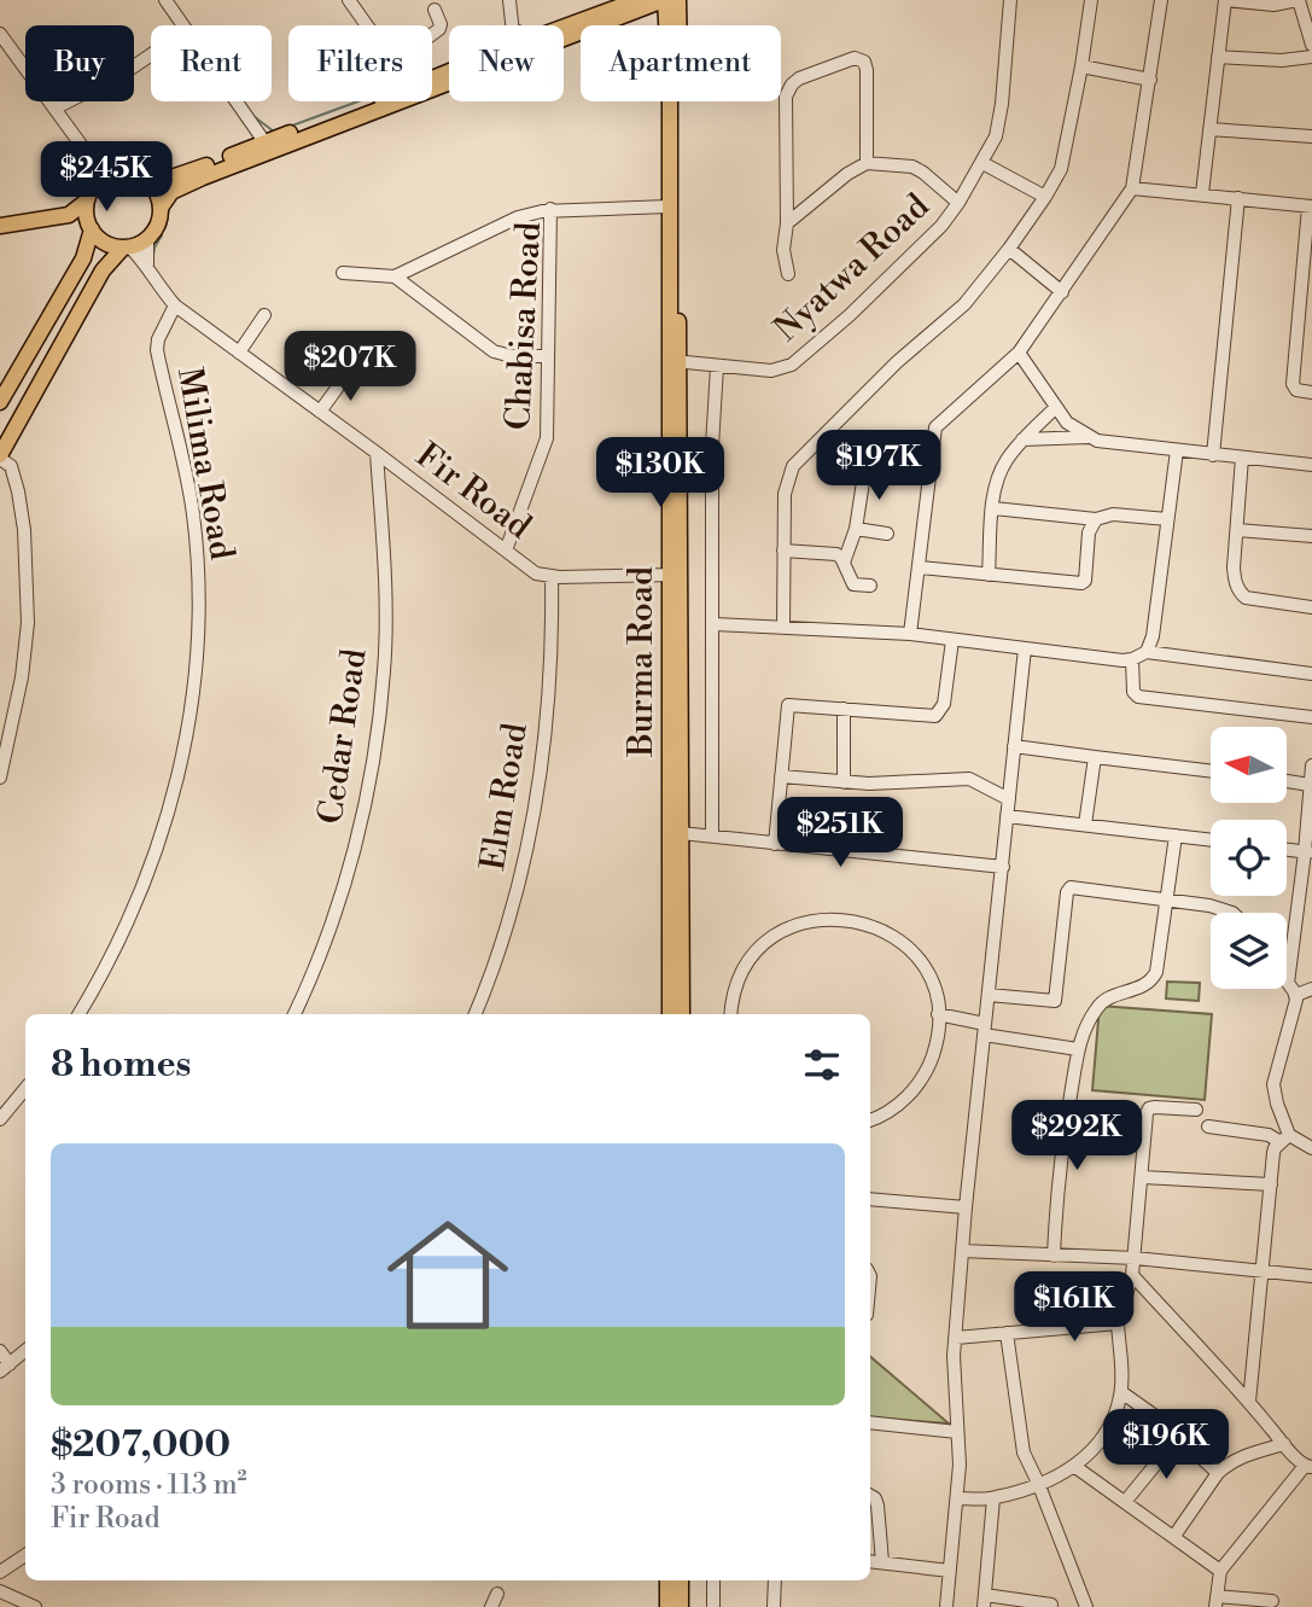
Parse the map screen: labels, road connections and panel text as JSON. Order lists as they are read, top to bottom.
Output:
{
  "streets": {
    "main road": ["Burma Road"],
    "street": [
      "Nyatwa Road",
      "Chabisa Road",
      "Milima Road",
      "Fir Road",
      "Cedar Road",
      "Elm Road"
    ]
  },
  "crossings": [
    ["Nyatwa Road", "Burma Road"],
    ["Chabisa Road", "Fir Road"],
    ["Chabisa Road", "Burma Road"],
    ["Milima Road", "Fir Road"],
    ["Fir Road", "Burma Road"],
    ["Fir Road", "Cedar Road"],
    ["Fir Road", "Elm Road"]
  ],
  "north": "left",
  "page": {
    "chip": [
      "Buy",
      "Rent",
      "Filters",
      "New",
      "Apartment"
    ],
    "price": [
      "$245K",
      "$207K",
      "$197K",
      "$130K",
      "$251K",
      "$292K",
      "$161K",
      "$196K"
    ],
    "heading": "8 homes",
    "list": [
      {
        "name": "$207,000",
        "note": "3 rooms · 113 m² · Fir Road"
      }
    ]
  }
}
